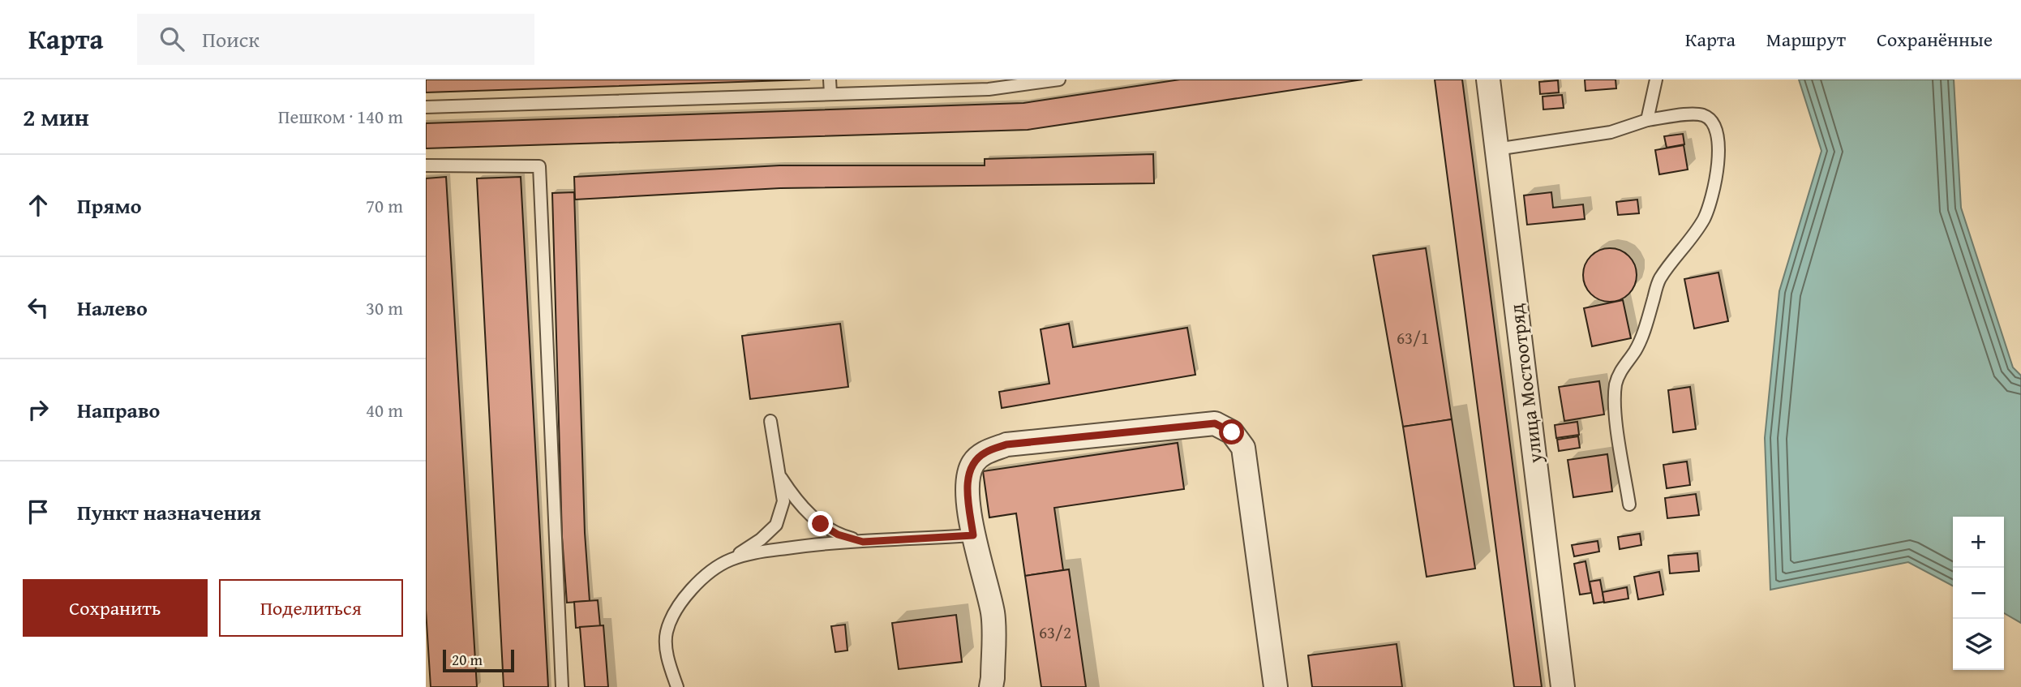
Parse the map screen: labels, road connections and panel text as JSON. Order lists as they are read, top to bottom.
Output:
{
  "streets": {
    "street": ["улица Мостоотряд"]
  },
  "house_numbers": ["63/1", "63/2"],
  "scale_bar": "20 m",
  "page": {
    "header": "Карта",
    "search": "Поиск",
    "nav": ["Карта", "Маршрут", "Сохранённые"],
    "heading": ["2 мин", "Пешком · 140 m"],
    "list": [
      ["Прямо", "70 m"],
      ["Налево", "30 m"],
      ["Направо", "40 m"],
      "Пункт назначения"
    ],
    "map_buttons": ["+", "−"],
    "buttons": ["Сохранить", "Поделиться"],
    "scale": "20 m"
  }
}
